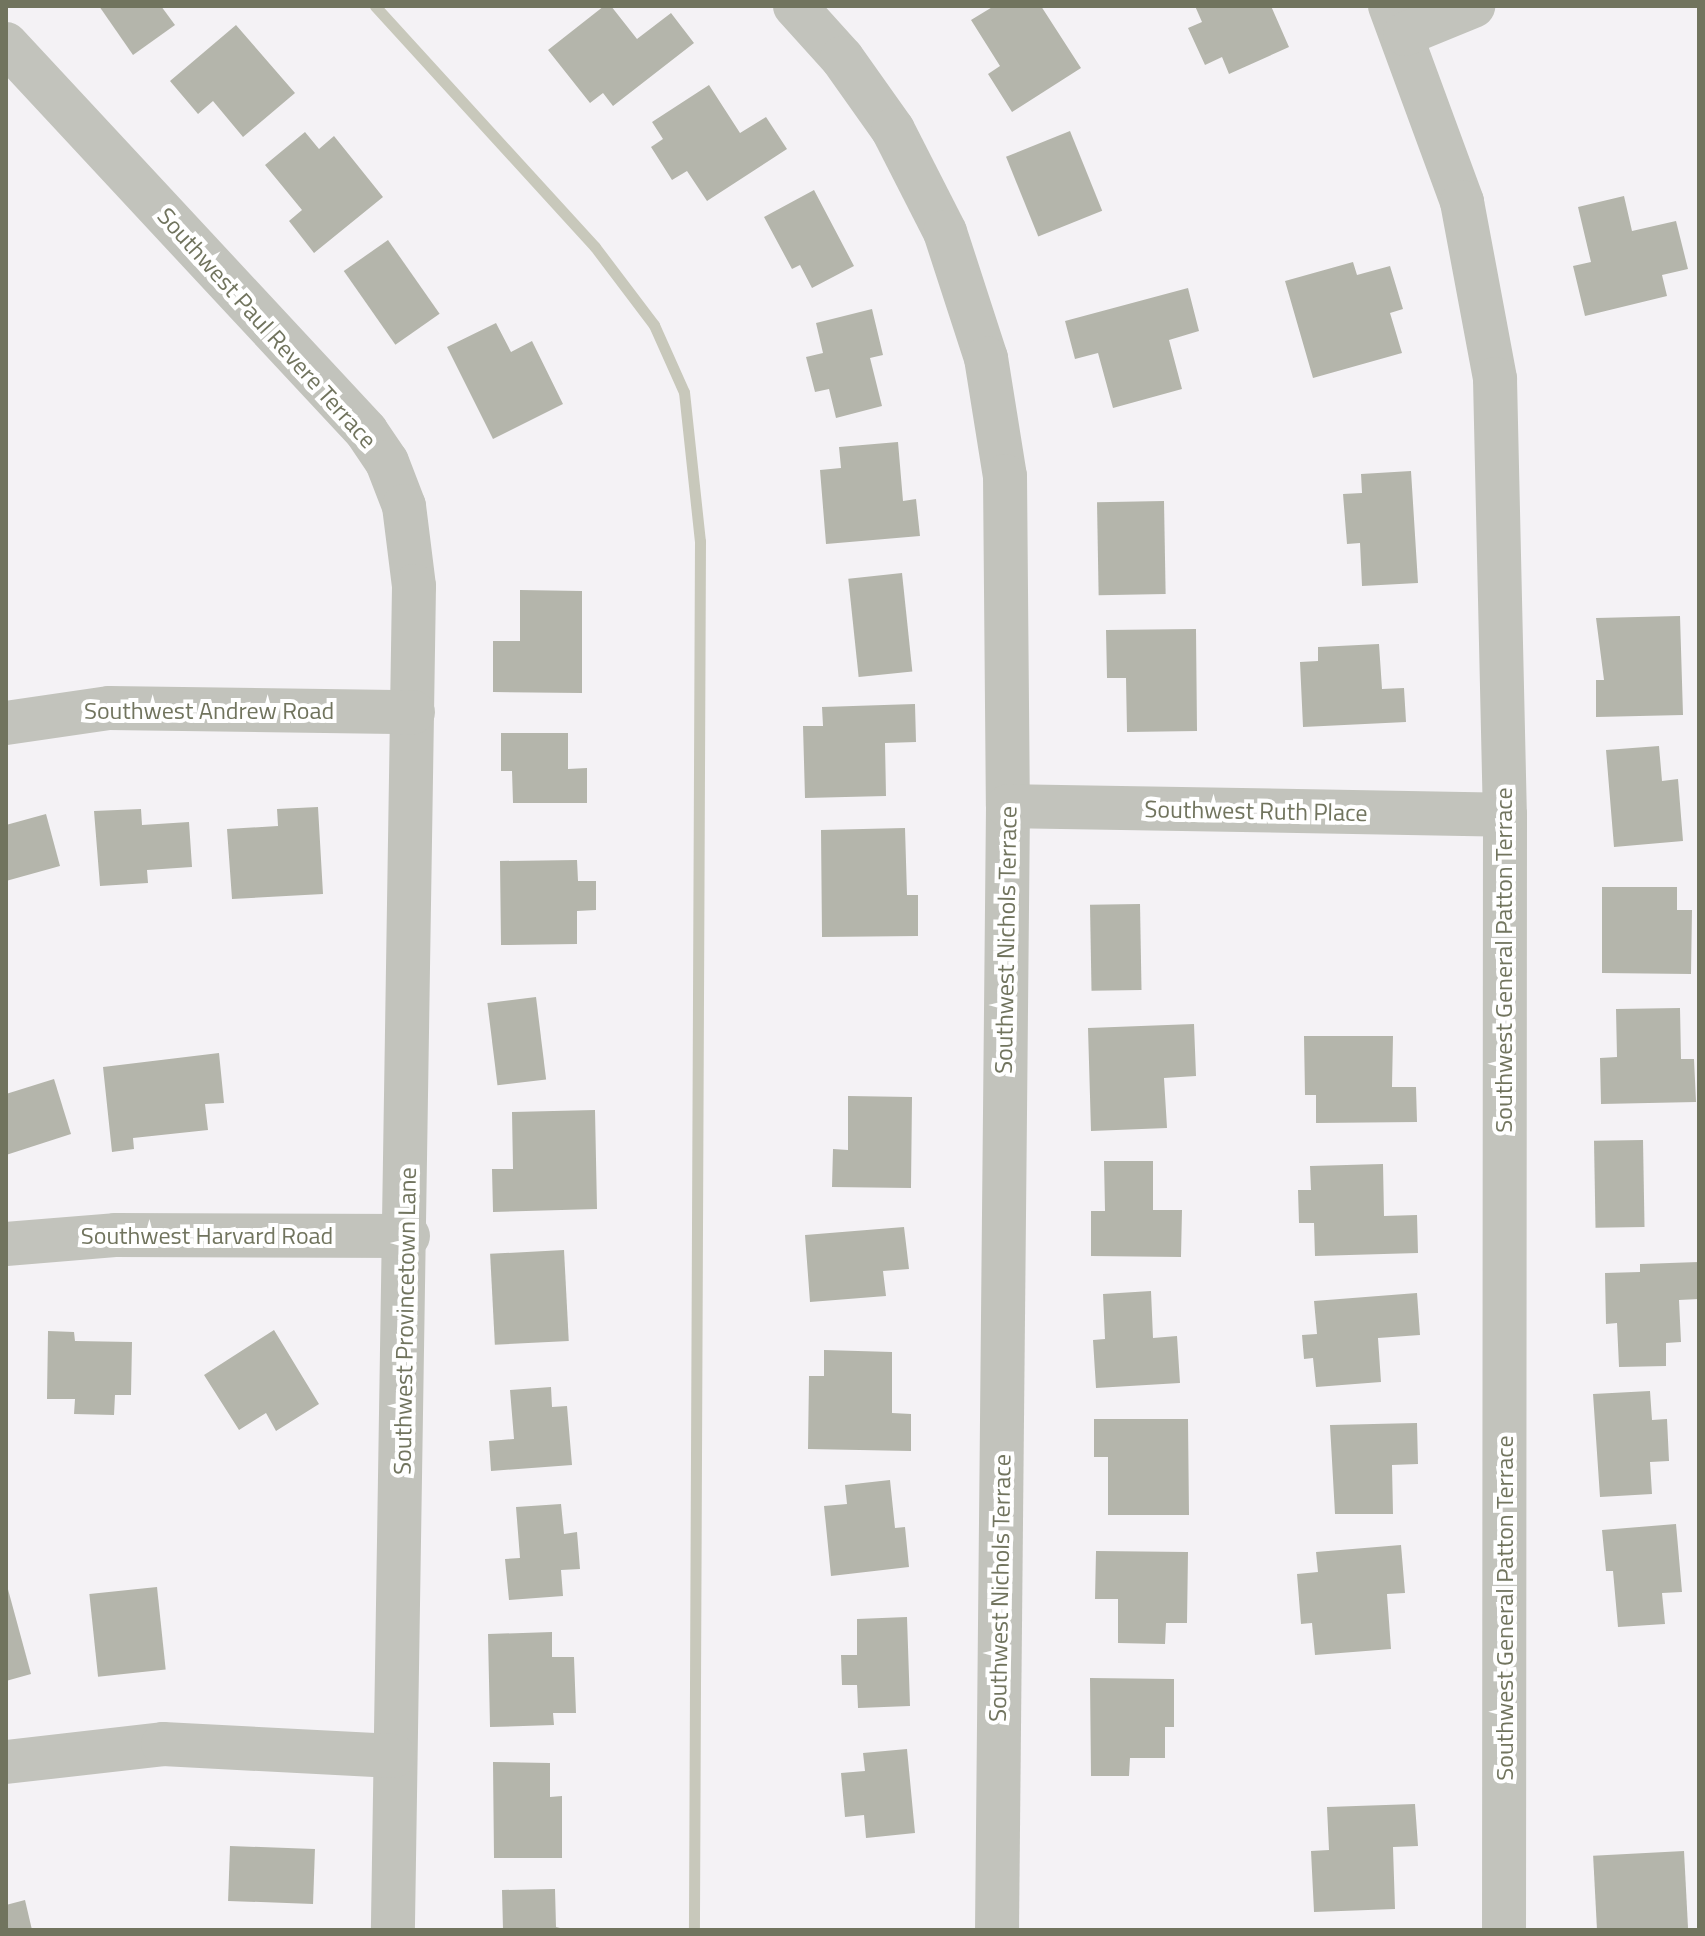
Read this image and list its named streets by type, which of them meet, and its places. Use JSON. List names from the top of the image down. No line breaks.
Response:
{"streets":{"street":["Southwest Paul Revere Terrace","Southwest Andrew Road","Southwest Ruth Place","Southwest Nichols Terrace","Southwest General Patton Terrace","Southwest Harvard Road","Southwest Provincetown Lane"]},"crossings":[["Southwest Paul Revere Terrace","Southwest Andrew Road"],["Southwest Paul Revere Terrace","Southwest Provincetown Lane"],["Southwest Andrew Road","Southwest Provincetown Lane"],["Southwest Ruth Place","Southwest Nichols Terrace"],["Southwest Ruth Place","Southwest General Patton Terrace"],["Southwest Harvard Road","Southwest Provincetown Lane"]]}
